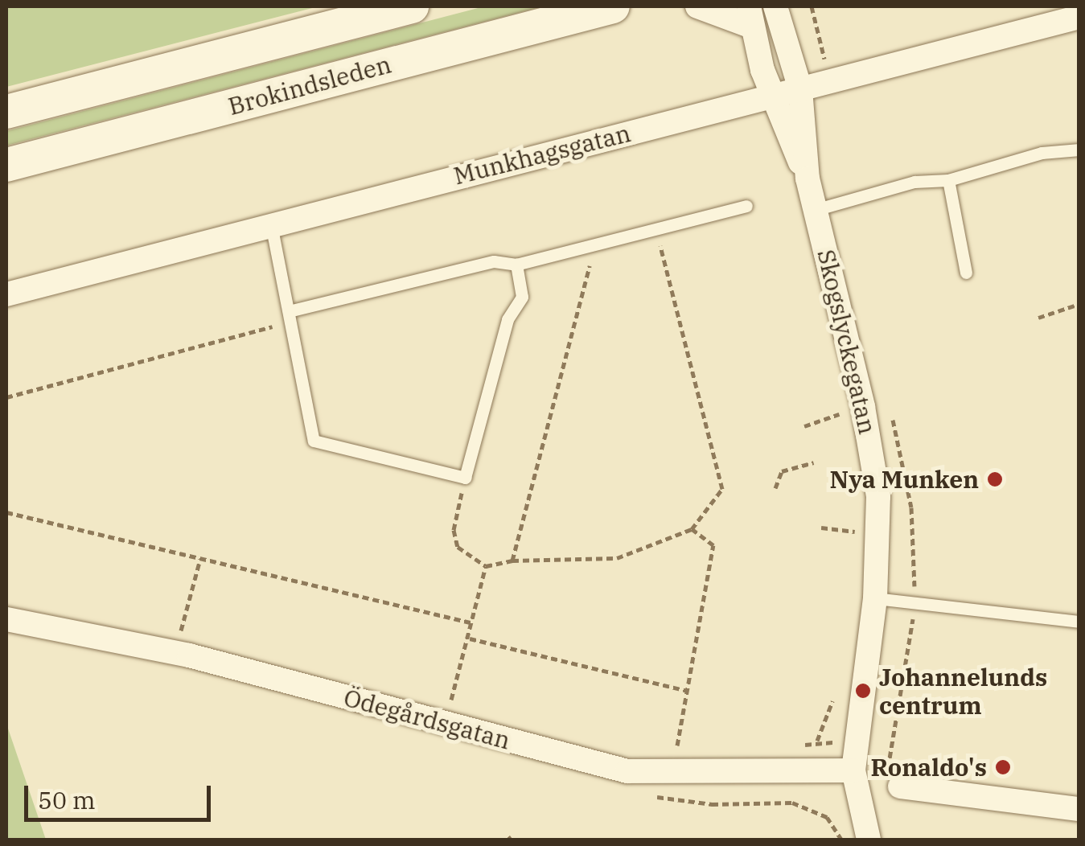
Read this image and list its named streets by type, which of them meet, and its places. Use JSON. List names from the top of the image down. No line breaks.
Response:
{"streets":{"main road":["Brokindsleden"],"street":["Munkhagsgatan","Skogslyckegatan","Ödegårdsgatan"]},"crossings":[["Munkhagsgatan","Skogslyckegatan"],["Skogslyckegatan","Ödegårdsgatan"]],"places":["Nya Munken","Johannelunds centrum","Ronaldo's"],"scale_bar":"50 m"}
